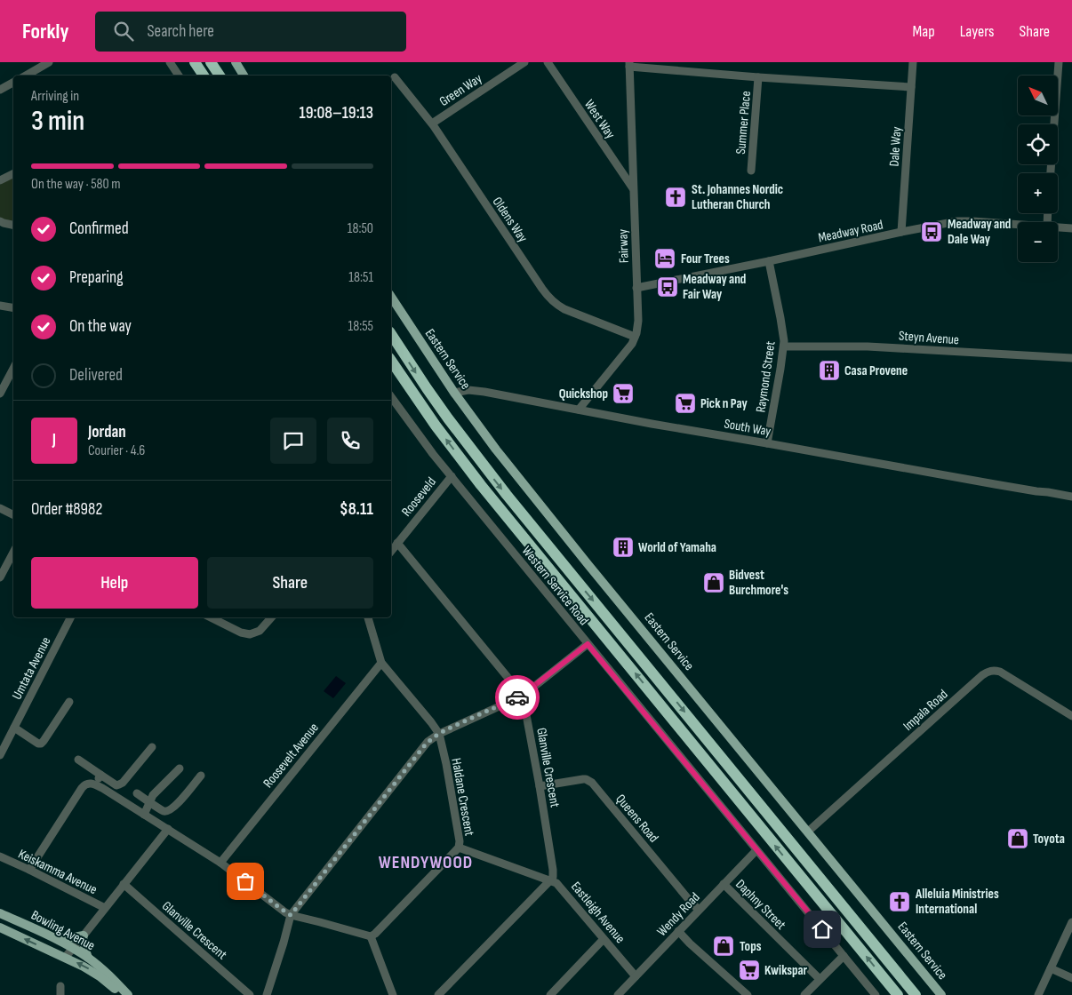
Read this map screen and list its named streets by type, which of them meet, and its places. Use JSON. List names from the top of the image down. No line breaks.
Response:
{"streets":{"main road":["Eastern Service","Bowling Avenue"],"street":["Green Way","West Way","Summer Place","Dale Way","Oldens Way","Meadway Road","Fairway","Steyn Avenue","Raymond Street","South Way","Rooseveld","Western Service Road","Umtata Avenue","Impala Road","Roosevelt Avenue","Glanville Crescent","Haldane Crescent","Queens Road","Keiskamma Avenue","Daphny Street","Eastleigh Avenue","Wendy Road"]},"crossings":[["Green Way","Oldens Way"],["West Way","Fairway"],["Dale Way","Meadway Road"],["Oldens Way","Fairway"],["Meadway Road","Fairway"],["Meadway Road","Raymond Street"],["Fairway","South Way"],["Steyn Avenue","Raymond Street"],["Eastern Service","South Way"],["Eastern Service","Impala Road"],["Raymond Street","South Way"],["Rooseveld","Western Service Road"],["Rooseveld","Glanville Crescent"],["Western Service Road","Wendy Road"],["Roosevelt Avenue","Haldane Crescent"],["Glanville Crescent","Queens Road"],["Glanville Crescent","Eastleigh Avenue"],["Haldane Crescent","Eastleigh Avenue"],["Queens Road","Wendy Road"],["Daphny Street","Wendy Road"],["Eastleigh Avenue","Wendy Road"]],"districts":["WENDYWOOD"],"places":{"church":["St. Johannes Nordic Lutheran Church","Alleluia Ministries International"],"bus stop":["Meadway and Dale Way","Meadway and Fair Way"],"hotel":["Four Trees"],"building":["Casa Provene","World of Yamaha"],"supermarket":["Quickshop","Pick n Pay","Kwikspar"],"shop":["Bidvest Burchmore's","Toyota","Tops"]},"north":"top left","page":{"header":"Forkly","search":"Search here","nav":["Map","Layers","Share"],"map_buttons":["+","−"],"heading":["3 min","Arriving in","19:08–19:13"],"panel":["Jordan","Courier · 4.6","Order #8982","$8.11"],"bar":"On the way · 580 m","list":[["Confirmed","18:50"],["Preparing","18:51"],["On the way","18:55"],"Delivered"],"round":"J","buttons":["Help","Share"]}}
